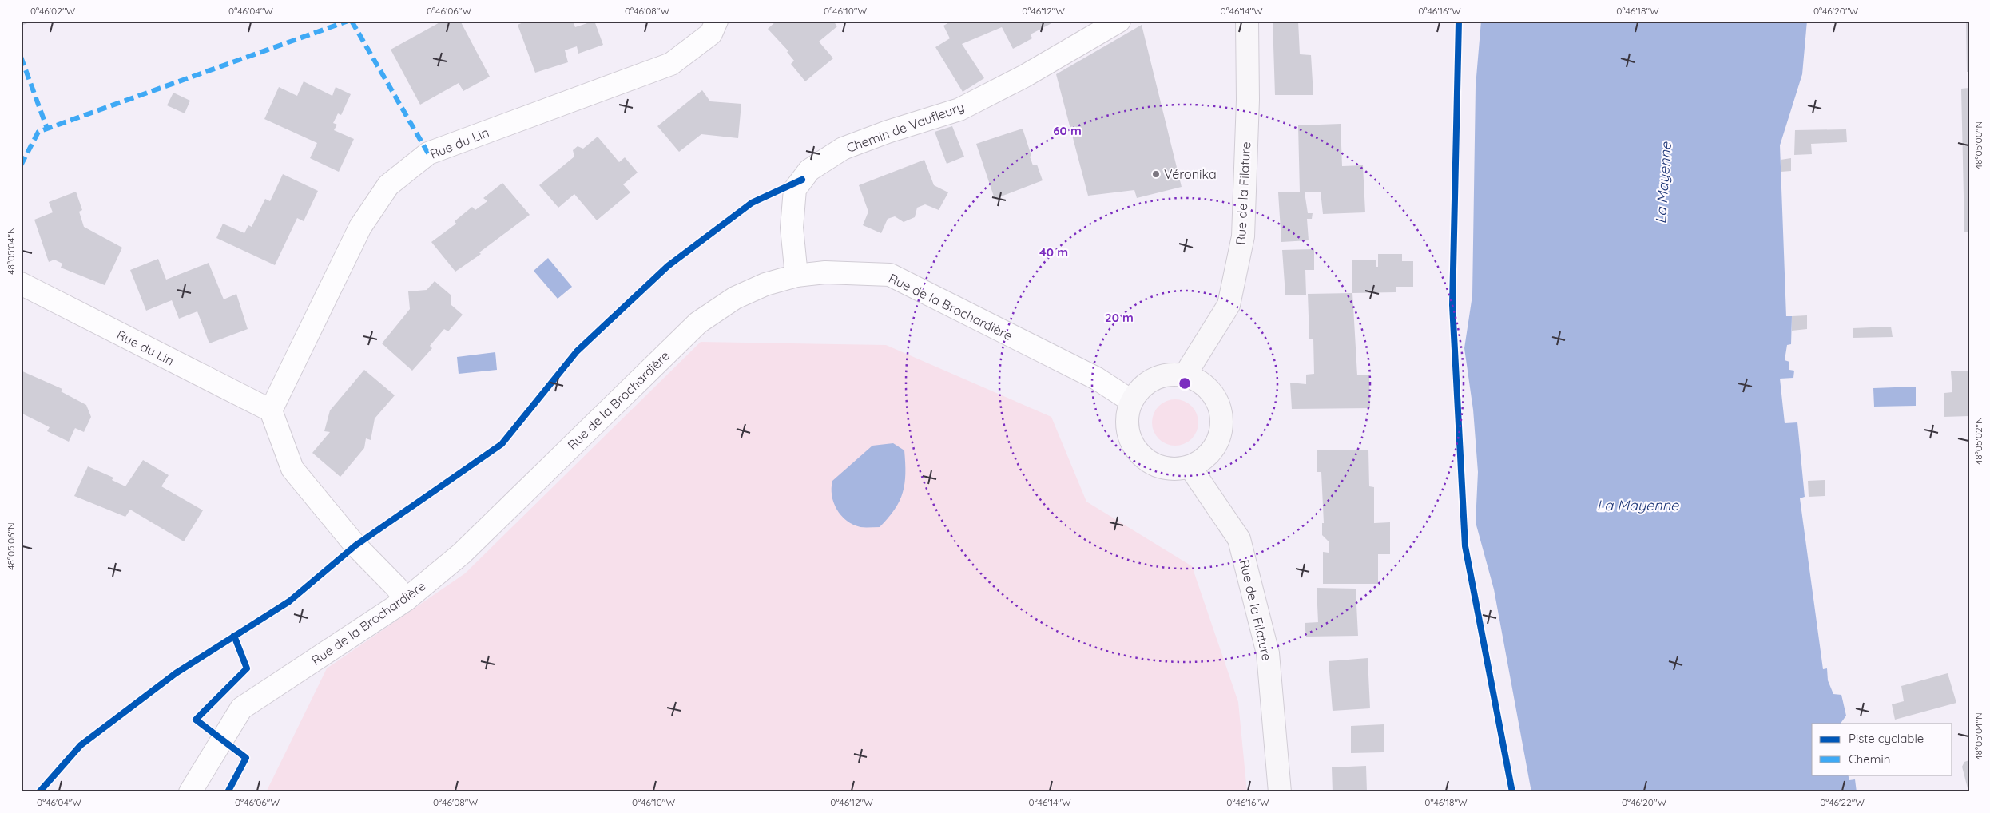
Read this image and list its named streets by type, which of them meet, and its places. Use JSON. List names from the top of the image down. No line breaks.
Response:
{"streets":{"street":["Chemin de Vaufleury","Rue du Lin","Rue de la Filature","Rue de la Brochardière"]},"crossings":[["Chemin de Vaufleury","Rue de la Brochardière"],["Rue de la Filature","Rue de la Brochardière"]],"water":["La Mayenne"],"places":["Véronika"],"legend":["Piste cyclable","Chemin"],"coordinates":["0°46'02\"W","0°46'04\"W","0°46'06\"W","0°46'08\"W","0°46'10\"W","0°46'12\"W","0°46'14\"W","0°46'16\"W","0°46'18\"W","0°46'20\"W","48°05'00\"N","48°05'04\"N","48°05'02\"N","48°05'06\"N","0°46'22\"W"],"rings":["60 m","40 m","20 m"]}
